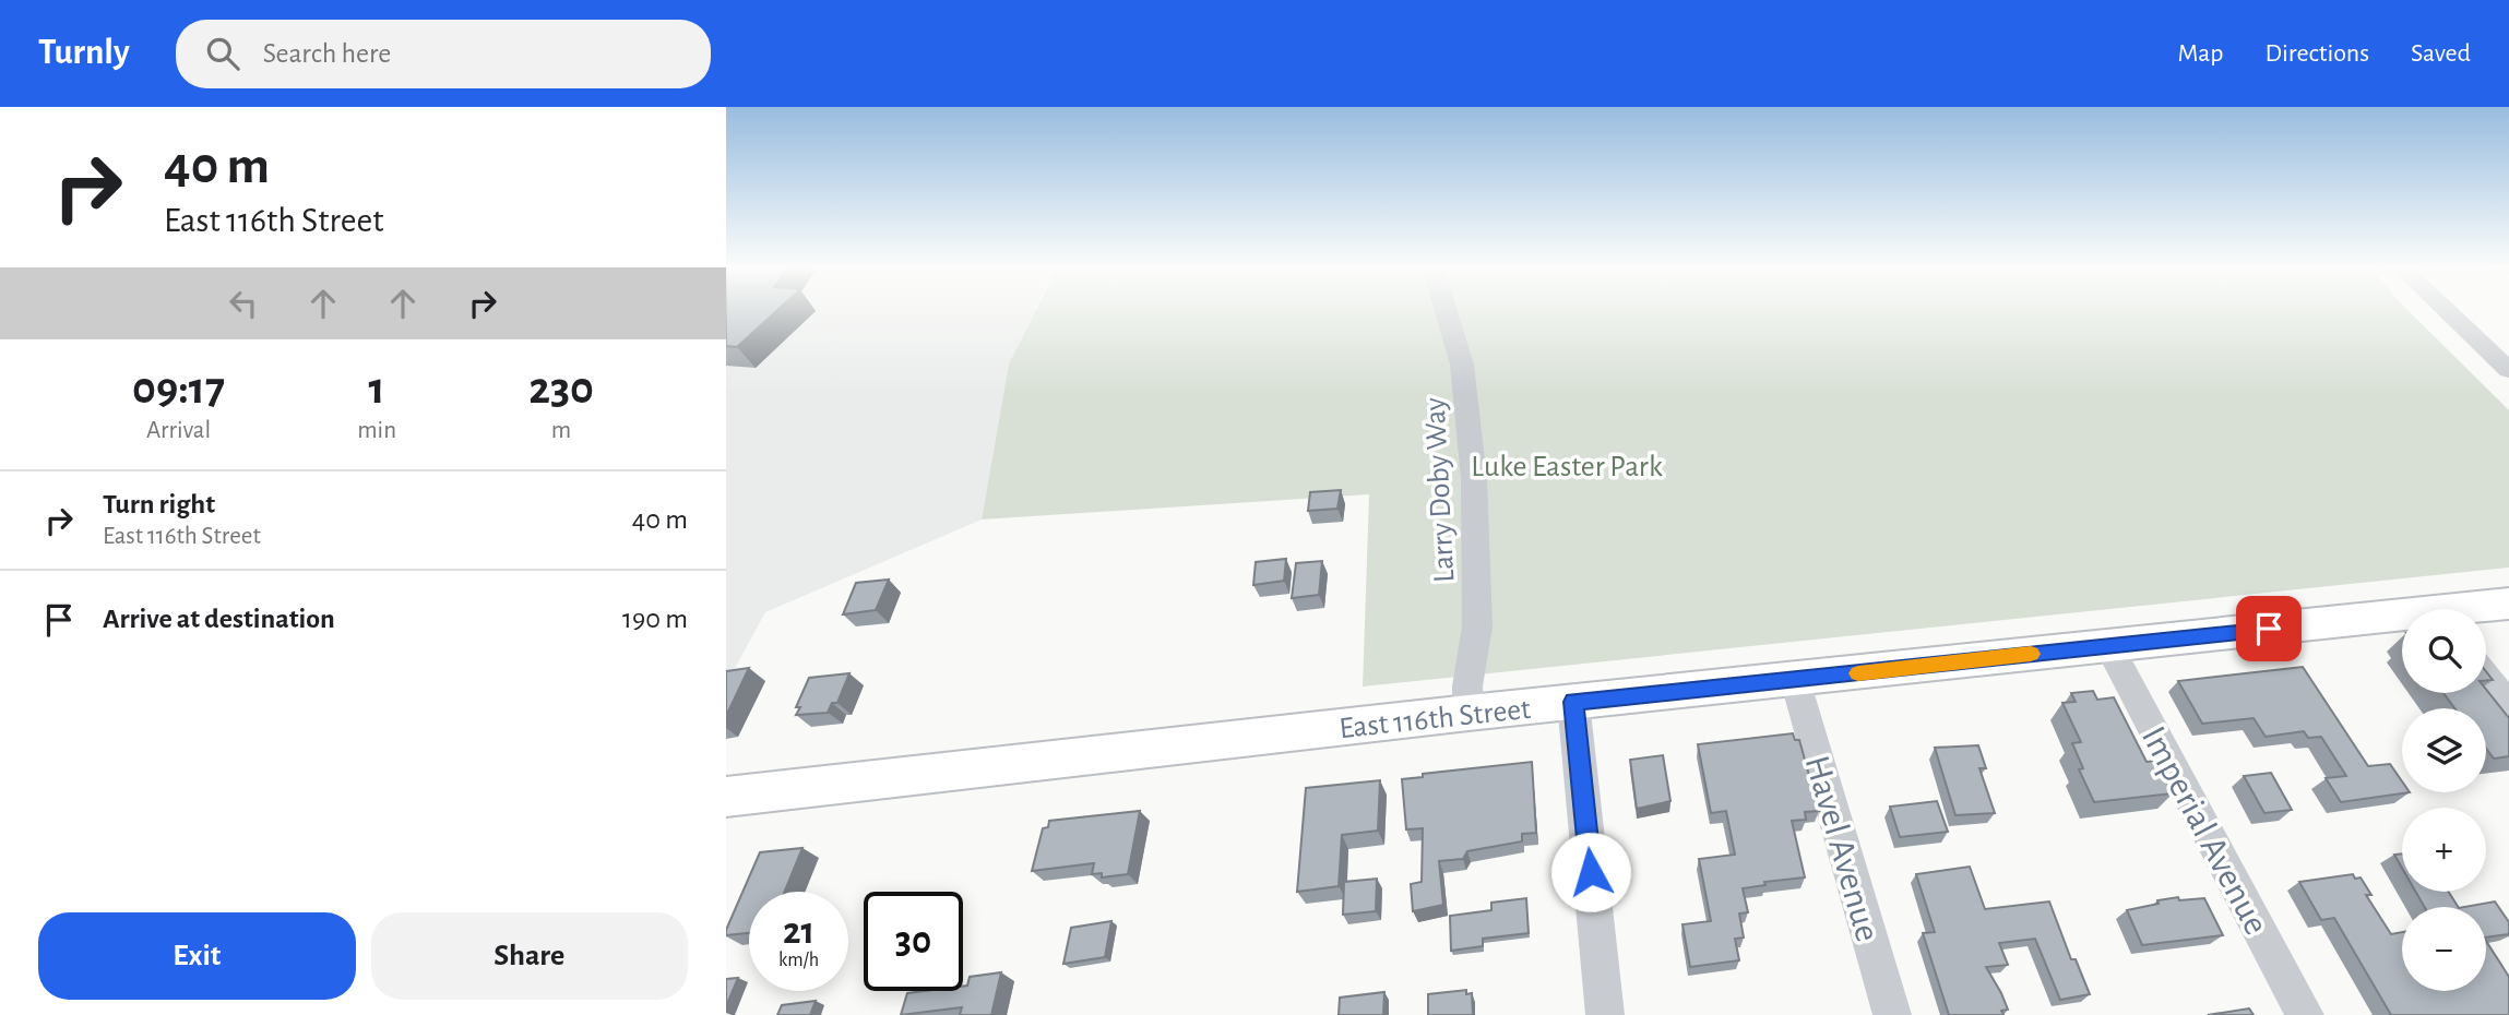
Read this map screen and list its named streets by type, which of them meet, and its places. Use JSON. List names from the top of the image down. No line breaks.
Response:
{"streets":{"main road":["East 116th Street"],"street":["Larry Doby Way","Imperial Avenue","Havel Avenue"]},"crossings":[["Larry Doby Way","East 116th Street"],["East 116th Street","Imperial Avenue"],["East 116th Street","Havel Avenue"]],"parks":["Luke Easter Park"],"page":{"header":"Turnly","search":"Search here","nav":["Map","Directions","Saved"],"turn":["40 m","East 116th Street"],"eta":["09:17","Arrival","1","min","230","m"],"list":[{"name":"Turn right","note":"East 116th Street","value":"40 m"},{"name":"Arrive at destination","value":"190 m"}],"map_buttons":["+","−"],"speed":"21 km/h","limit":"30","buttons":["Exit","Share"]}}
